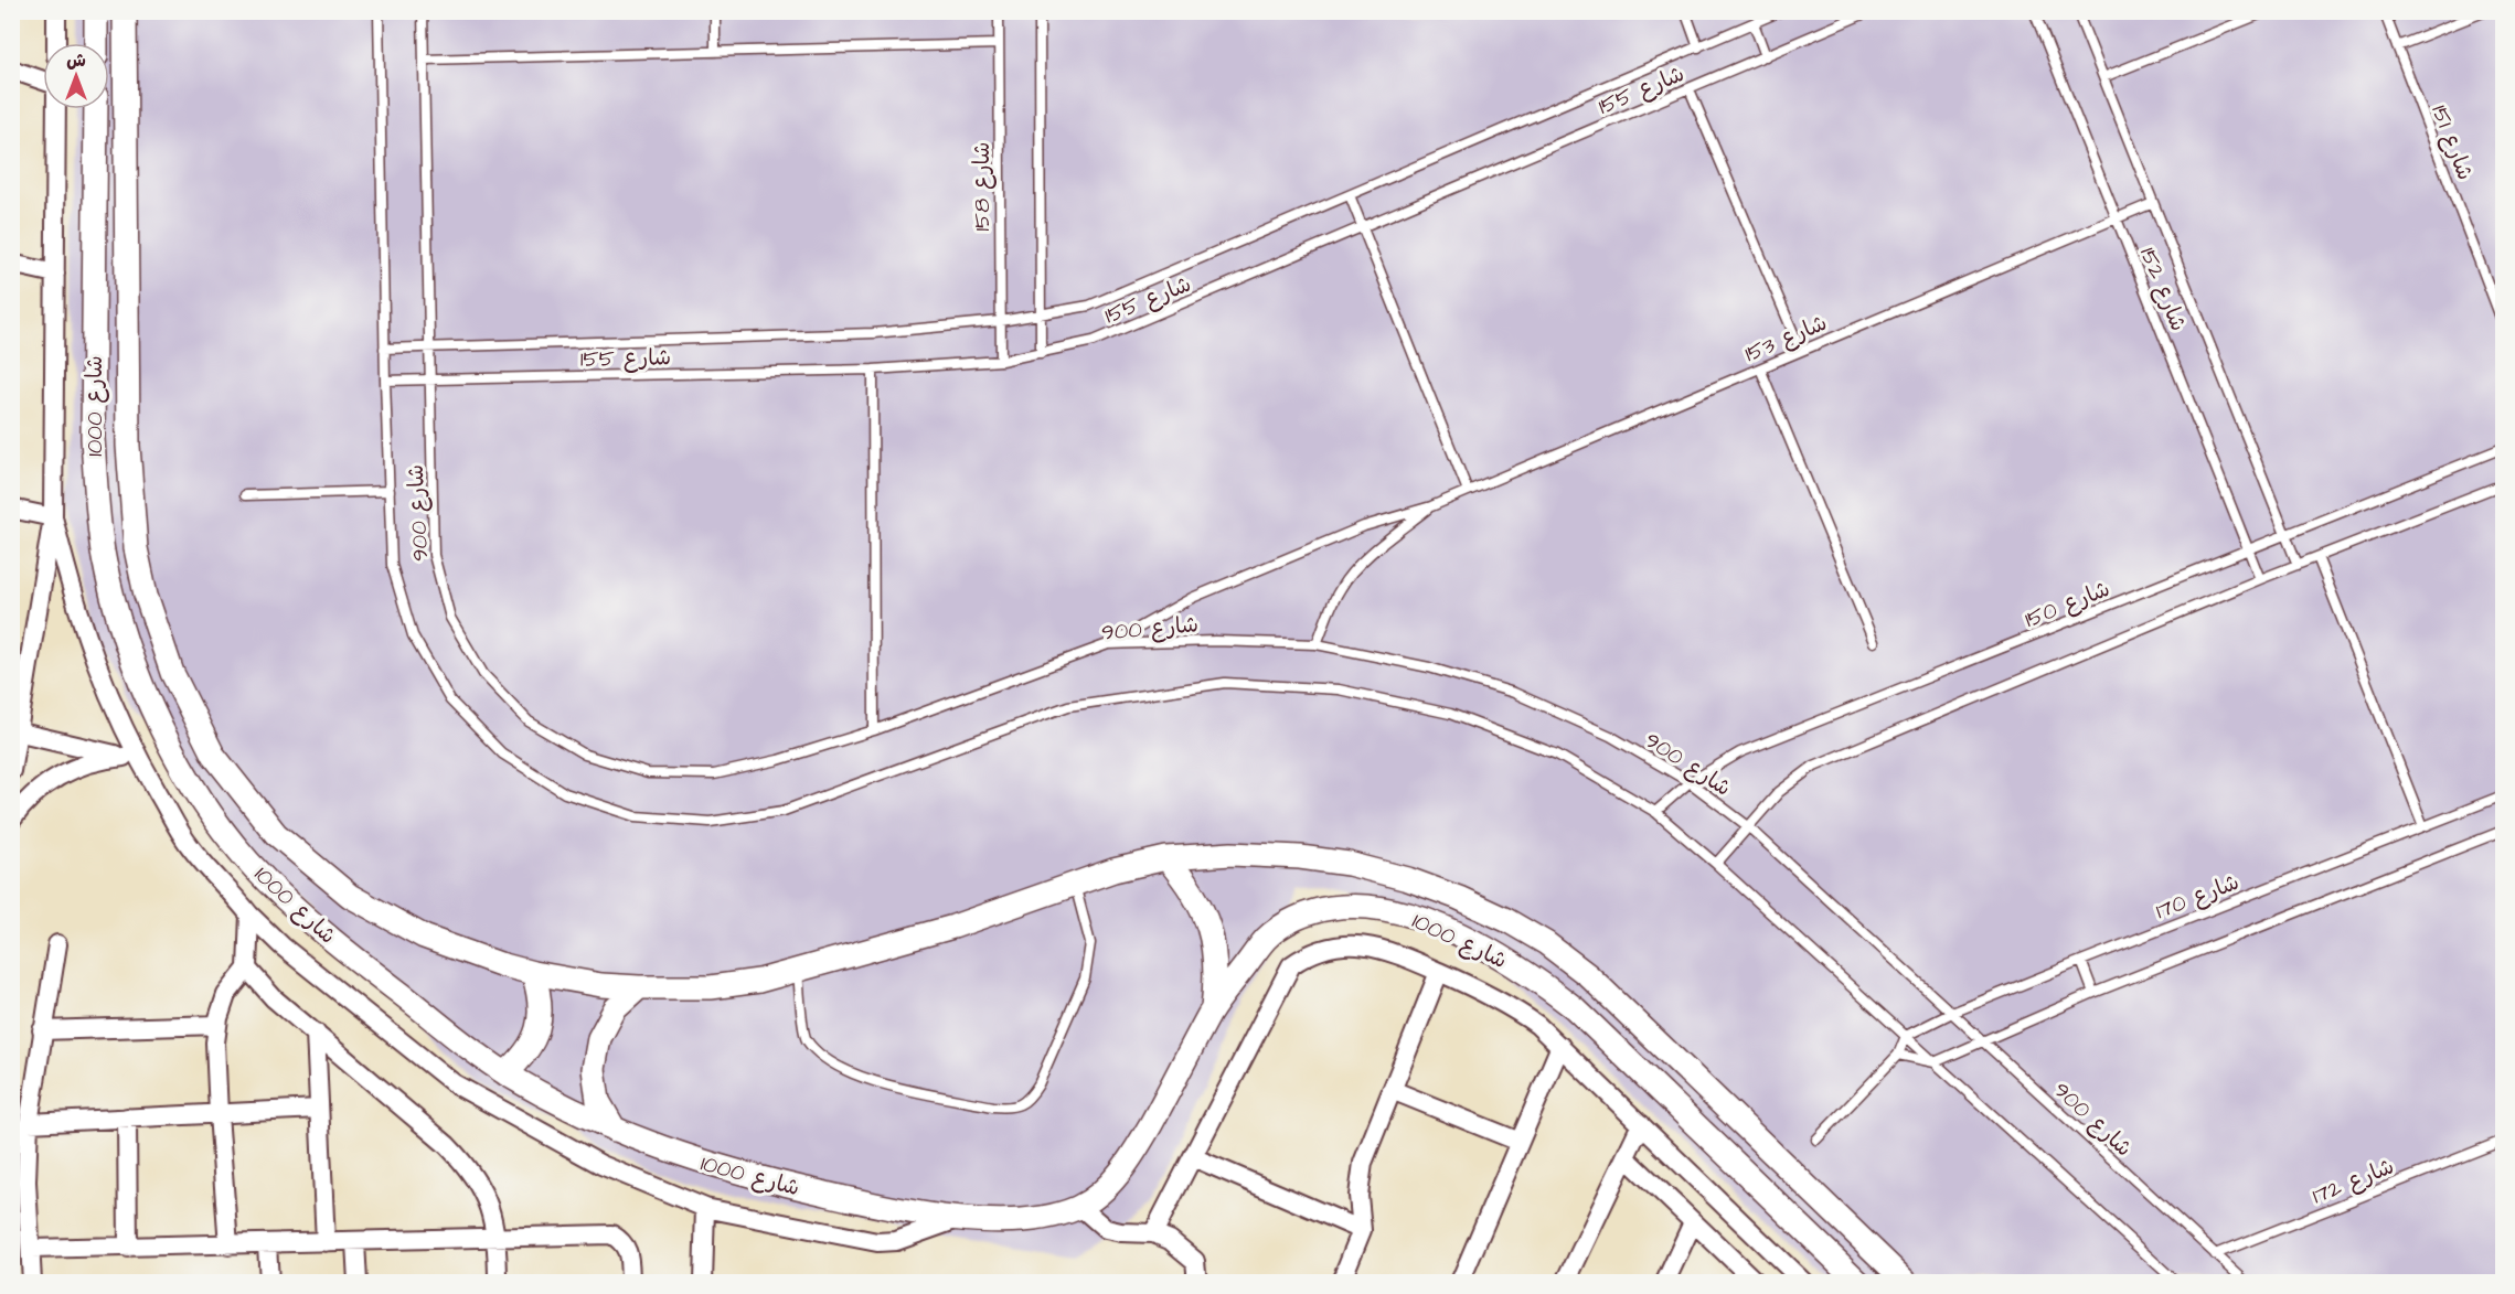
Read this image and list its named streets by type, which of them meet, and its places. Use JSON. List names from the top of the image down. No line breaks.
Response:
{"streets":{"street":["شارع 1000"],"lane":["شارع 155","شارع 151","شارع 158","شارع 152","شارع 153","شارع 900","شارع 150","شارع 170","شارع 172"]},"crossings":[["شارع 155","شارع 158"],["شارع 155","شارع 900"],["شارع 152","شارع 153"],["شارع 152","شارع 150"],["شارع 900","شارع 150"],["شارع 900","شارع 170"],["شارع 900","شارع 172"]],"north":"top"}
